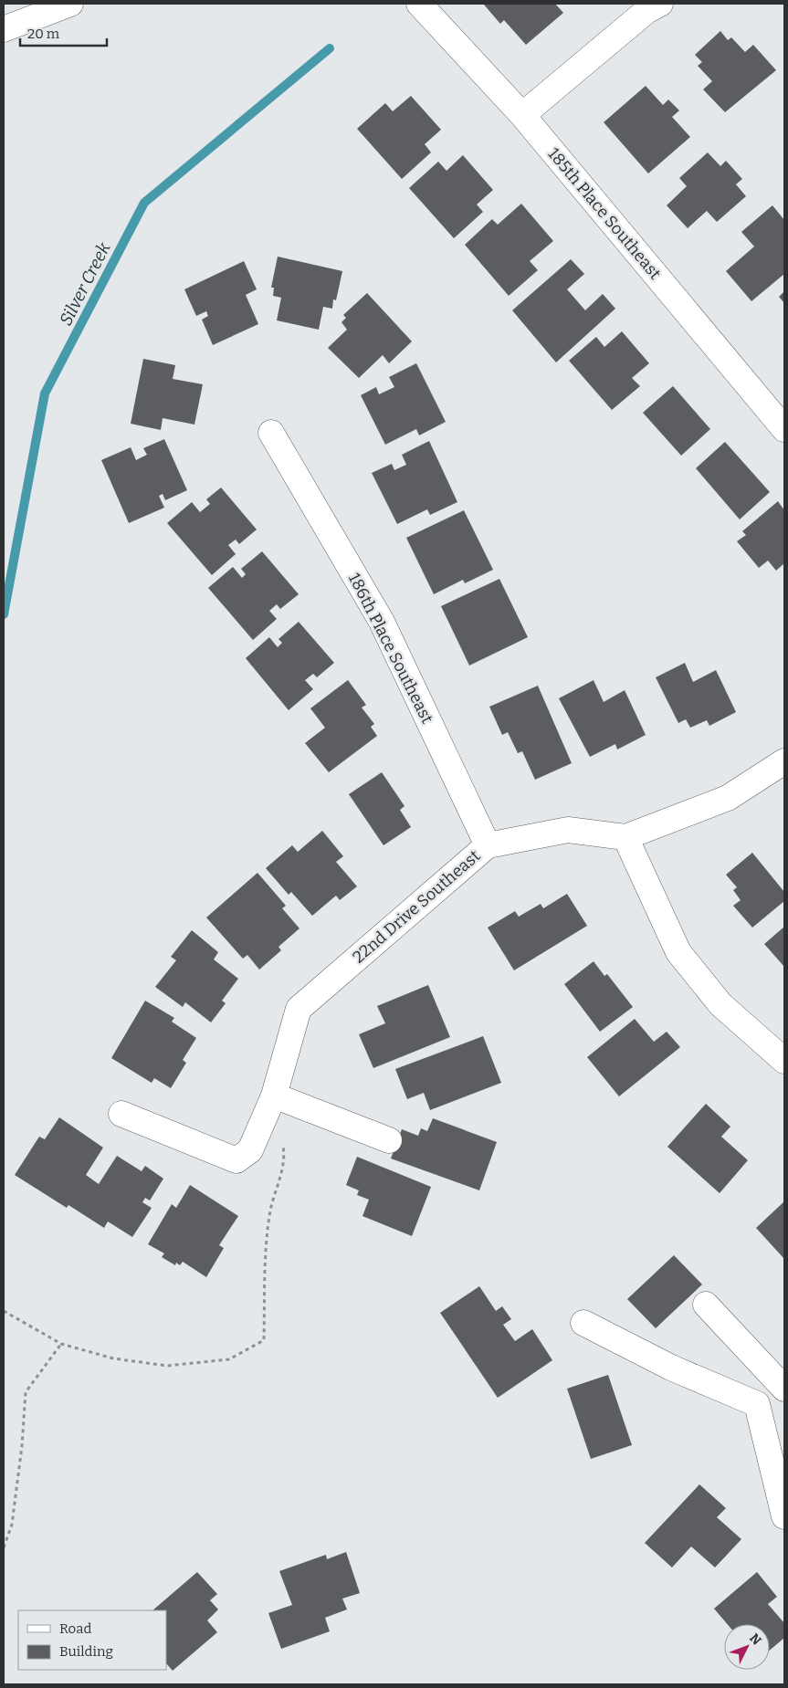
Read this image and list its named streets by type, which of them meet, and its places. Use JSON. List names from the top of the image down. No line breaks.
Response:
{"streets":{"street":["185th Place Southeast","186th Place Southeast","22nd Drive Southeast"]},"crossings":[["186th Place Southeast","22nd Drive Southeast"]],"water":["Silver Creek"],"legend":["Road","Building"],"scale_bar":"20 m","north":"top right"}
